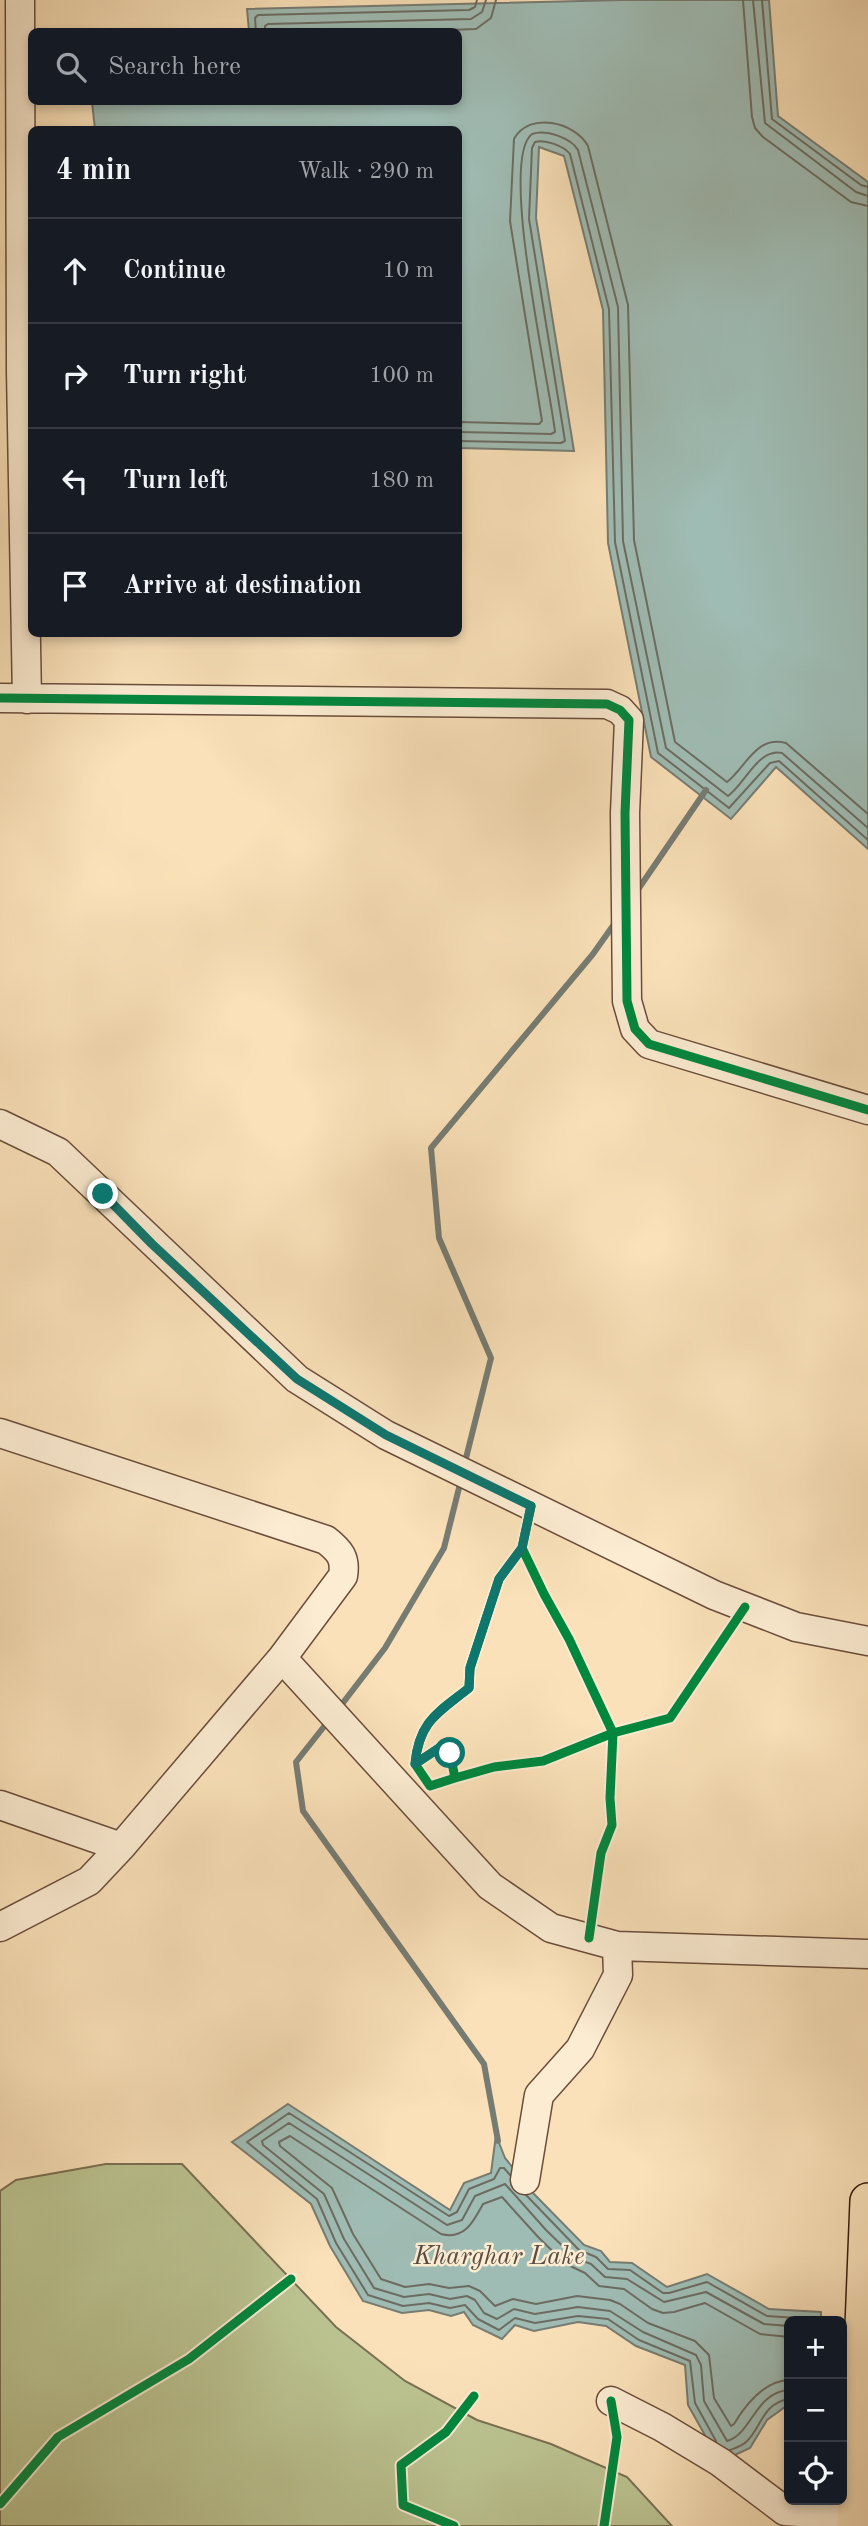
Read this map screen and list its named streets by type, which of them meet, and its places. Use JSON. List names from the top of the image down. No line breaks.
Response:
{"water":["Kharghar Lake"],"page":{"search":"Search here","heading":["4 min","Walk · 290 m"],"list":[["Continue","10 m"],["Turn right","100 m"],["Turn left","180 m"],"Arrive at destination"],"map_buttons":["+","−"]}}
